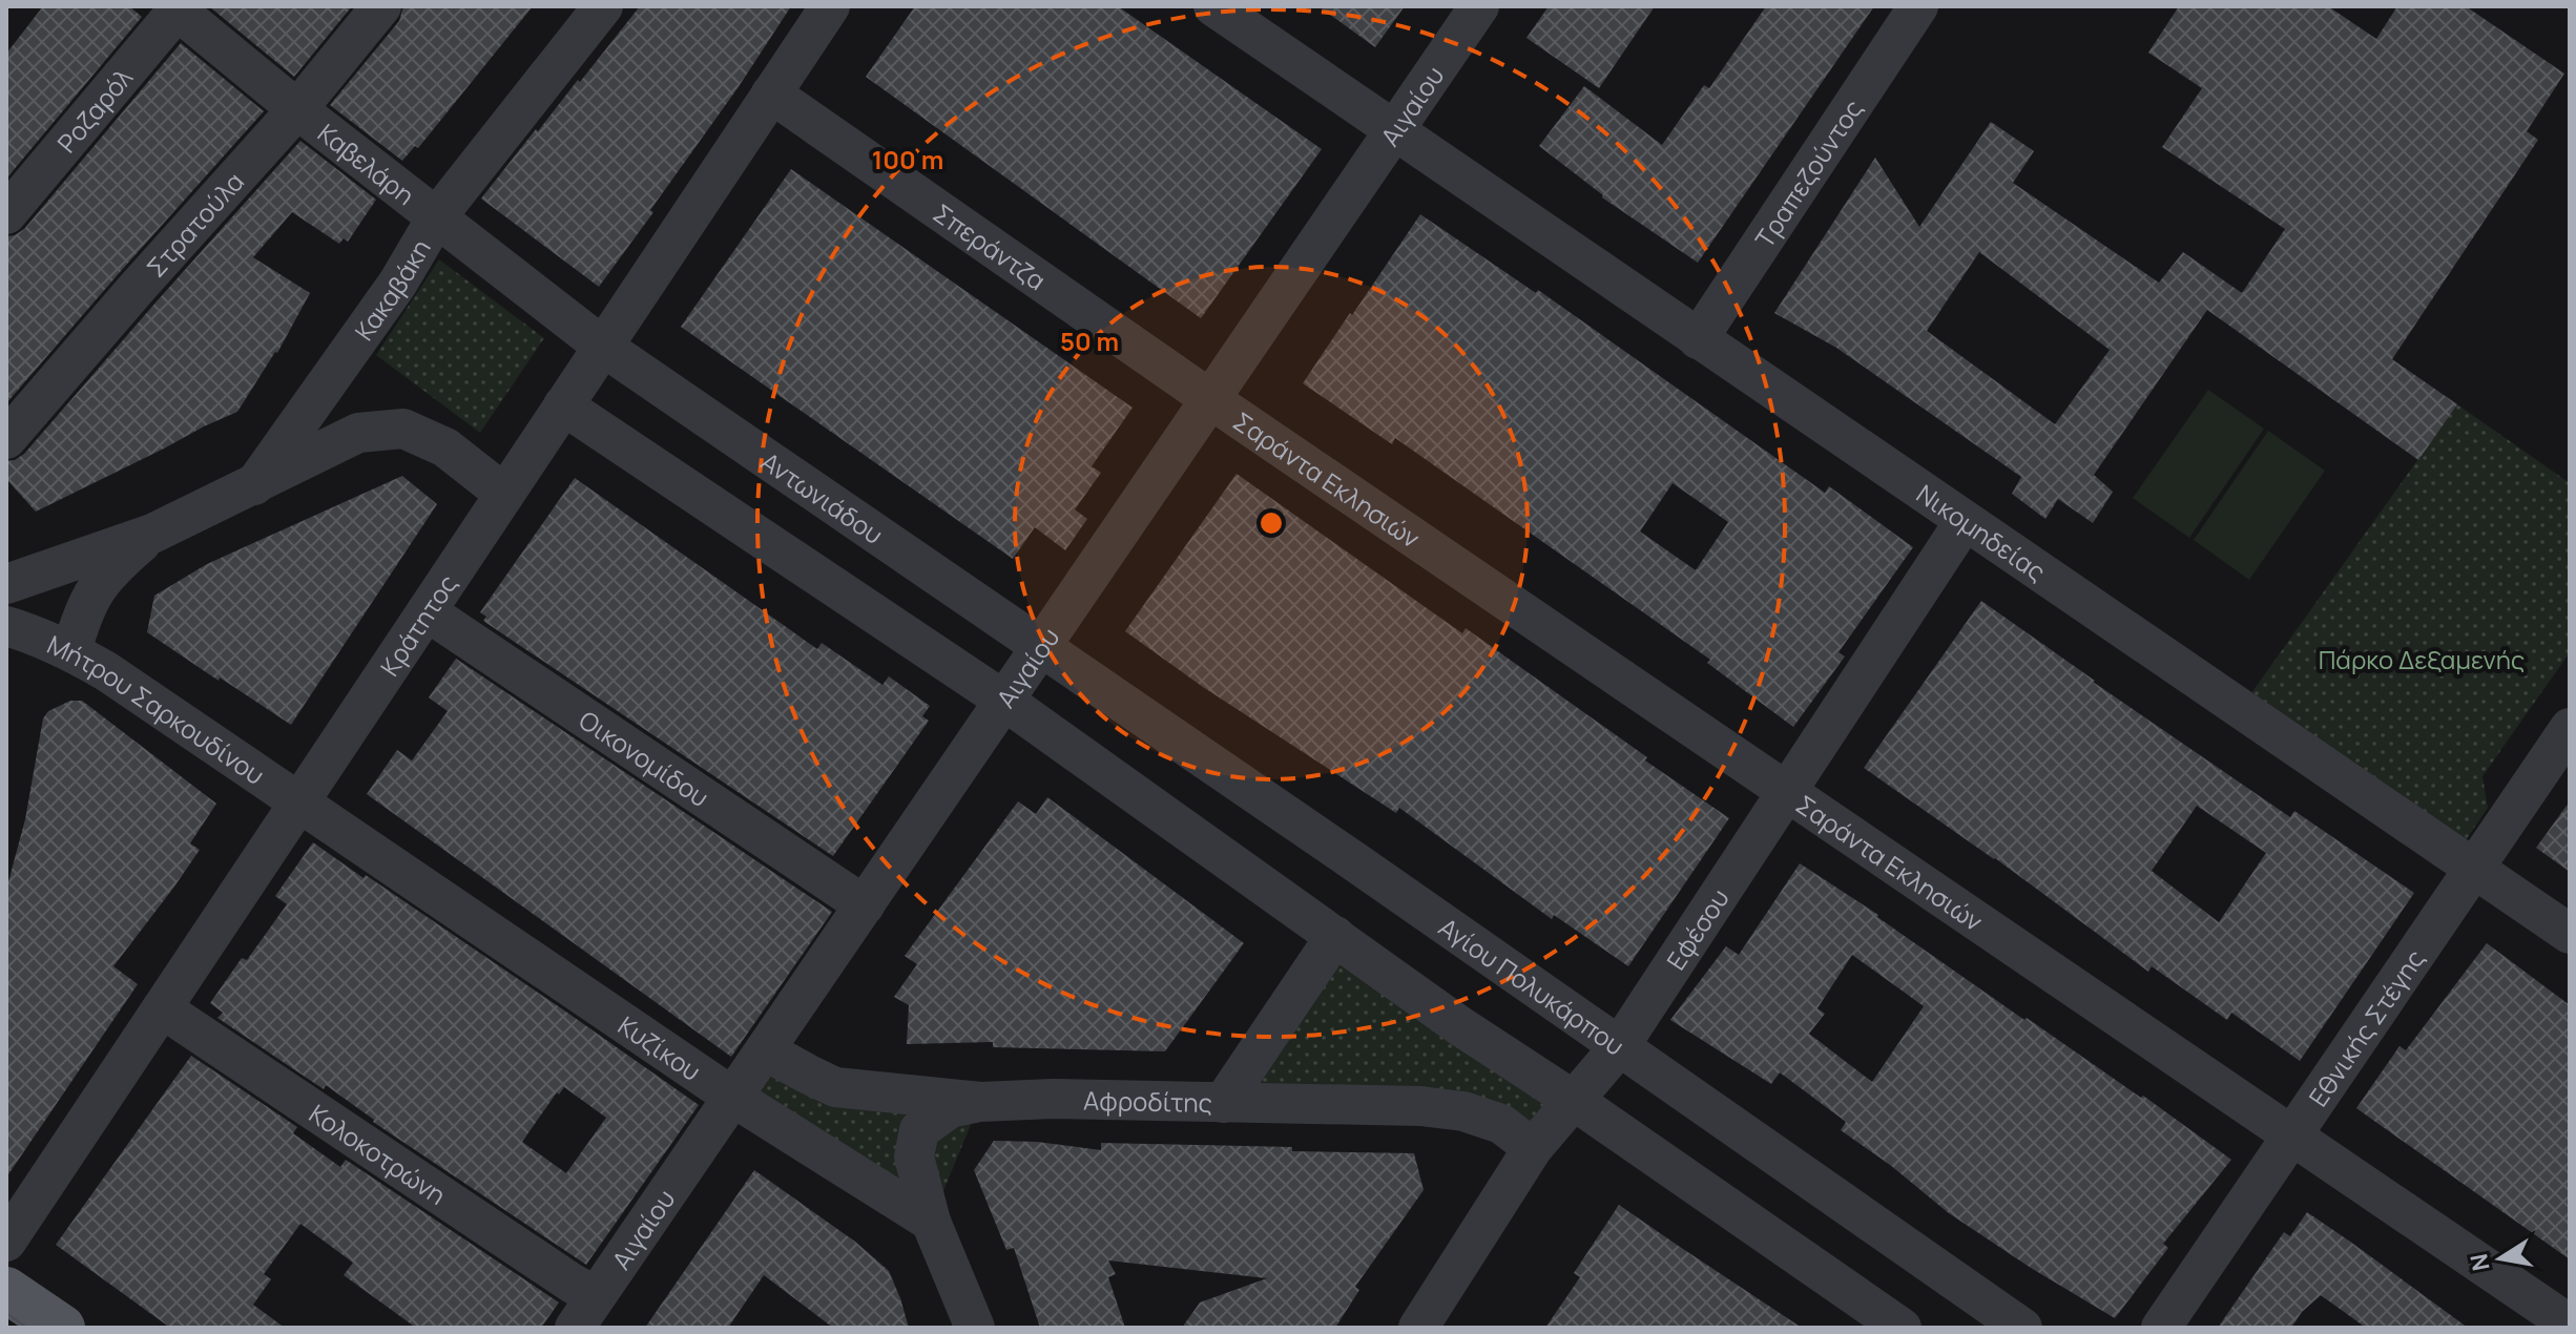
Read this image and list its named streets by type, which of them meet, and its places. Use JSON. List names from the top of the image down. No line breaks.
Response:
{"streets":{"street":["Αιγαίου","Ροζαρόλ","Καβελάρη","Τραπεζούντος","Στρατούλα","Σπεράντζα","Κακαβάκη","Σαράντα Εκλησιών","Αντωνιάδου","Νικομηδείας","Κράτητος","Μήτρου Σαρκουδίνου","Οικονομίδου","Εφέσου","Αγίου Πολυκάρπου","Εθνικής Στέγης","Κυζίκου","Αφροδίτης","Κολοκοτρώνη"]},"crossings":[["Αιγαίου","Σπεράντζα"],["Αιγαίου","Σαράντα Εκλησιών"],["Αιγαίου","Αντωνιάδου"],["Αιγαίου","Νικομηδείας"],["Αιγαίου","Οικονομίδου"],["Αιγαίου","Αγίου Πολυκάρπου"],["Αιγαίου","Κυζίκου"],["Αιγαίου","Αφροδίτης"],["Αιγαίου","Κολοκοτρώνη"],["Ροζαρόλ","Καβελάρη"],["Καβελάρη","Στρατούλα"],["Καβελάρη","Κακαβάκη"],["Καβελάρη","Αντωνιάδου"],["Καβελάρη","Κράτητος"],["Τραπεζούντος","Νικομηδείας"],["Σπεράντζα","Σαράντα Εκλησιών"],["Σπεράντζα","Κράτητος"],["Κακαβάκη","Μήτρου Σαρκουδίνου"],["Σαράντα Εκλησιών","Εφέσου"],["Σαράντα Εκλησιών","Εθνικής Στέγης"],["Αντωνιάδου","Κράτητος"],["Αντωνιάδου","Αγίου Πολυκάρπου"],["Νικομηδείας","Εφέσου"],["Νικομηδείας","Εθνικής Στέγης"],["Κράτητος","Μήτρου Σαρκουδίνου"],["Κράτητος","Οικονομίδου"],["Κράτητος","Κυζίκου"],["Κράτητος","Κολοκοτρώνη"],["Μήτρου Σαρκουδίνου","Κυζίκου"],["Εφέσου","Αγίου Πολυκάρπου"],["Εφέσου","Αφροδίτης"]],"parks":["Πάρκο Δεξαμενής"],"north":"left","rings":["100 m","50 m"]}
